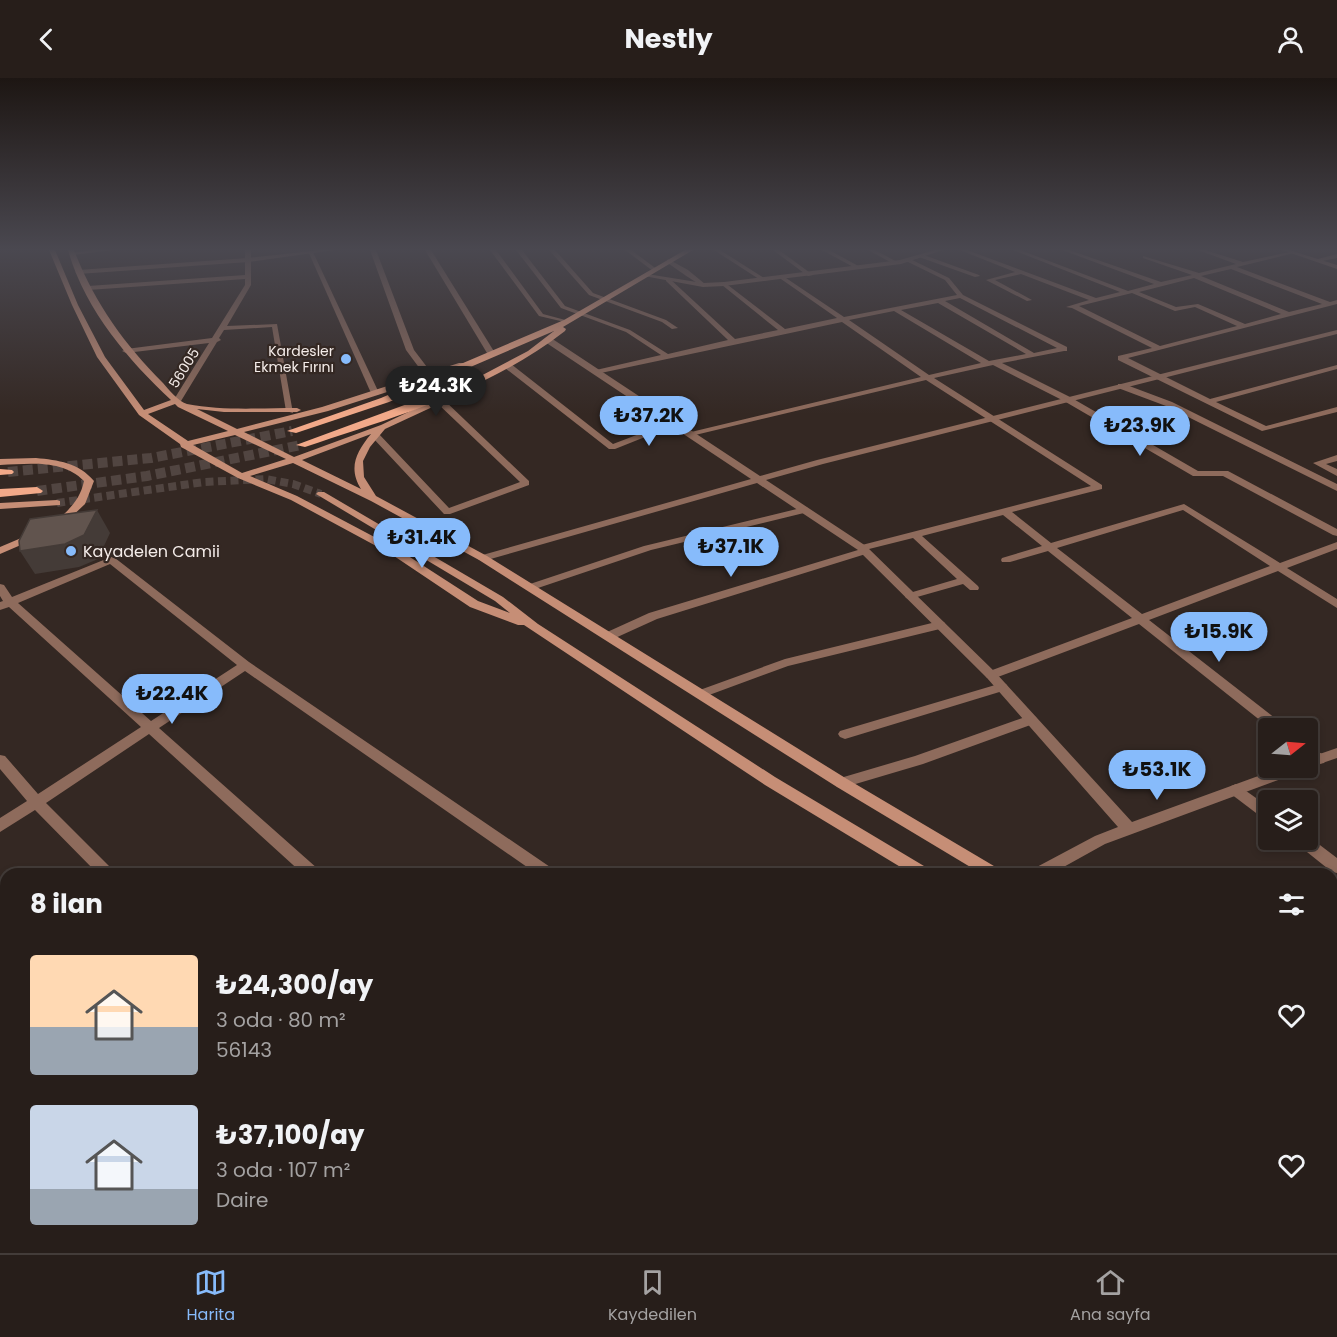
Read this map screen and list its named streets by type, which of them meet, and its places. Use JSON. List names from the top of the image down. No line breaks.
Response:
{"streets":{"street":["56005"]},"places":["Kardesler Ekmek Fırını","Kayadelen Camii"],"north":"right","page":{"header":"Nestly","price":["₺24.3K","₺37.2K","₺23.9K","₺31.4K","₺37.1K","₺15.9K","₺22.4K","₺53.1K"],"heading":"8 ilan","list":[{"name":"₺24,300/ay","note":"3 oda · 80 m² · 56143"},{"name":"₺37,100/ay","note":"3 oda · 107 m² · Daire"}],"tabs":["Harita","Kaydedilen","Ana sayfa"]}}
